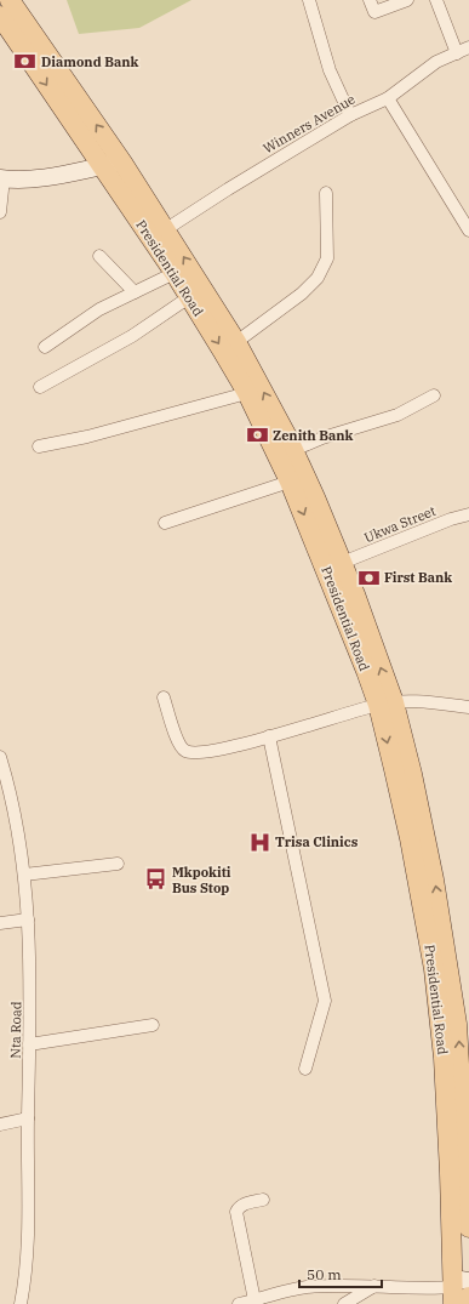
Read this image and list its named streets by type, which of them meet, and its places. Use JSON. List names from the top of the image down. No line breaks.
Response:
{"streets":{"main road":["Presidential Road"],"street":["Winners Avenue","Ukwa Street","Nta Road"]},"crossings":[["Winners Avenue","Presidential Road"],["Presidential Road","Ukwa Street"]],"places":{"bank":["Diamond Bank","Zenith Bank","First Bank"],"hospital":["Trisa Clinics"],"bus stop":["Mkpokiti Bus Stop"]},"scale_bar":"50 m"}
